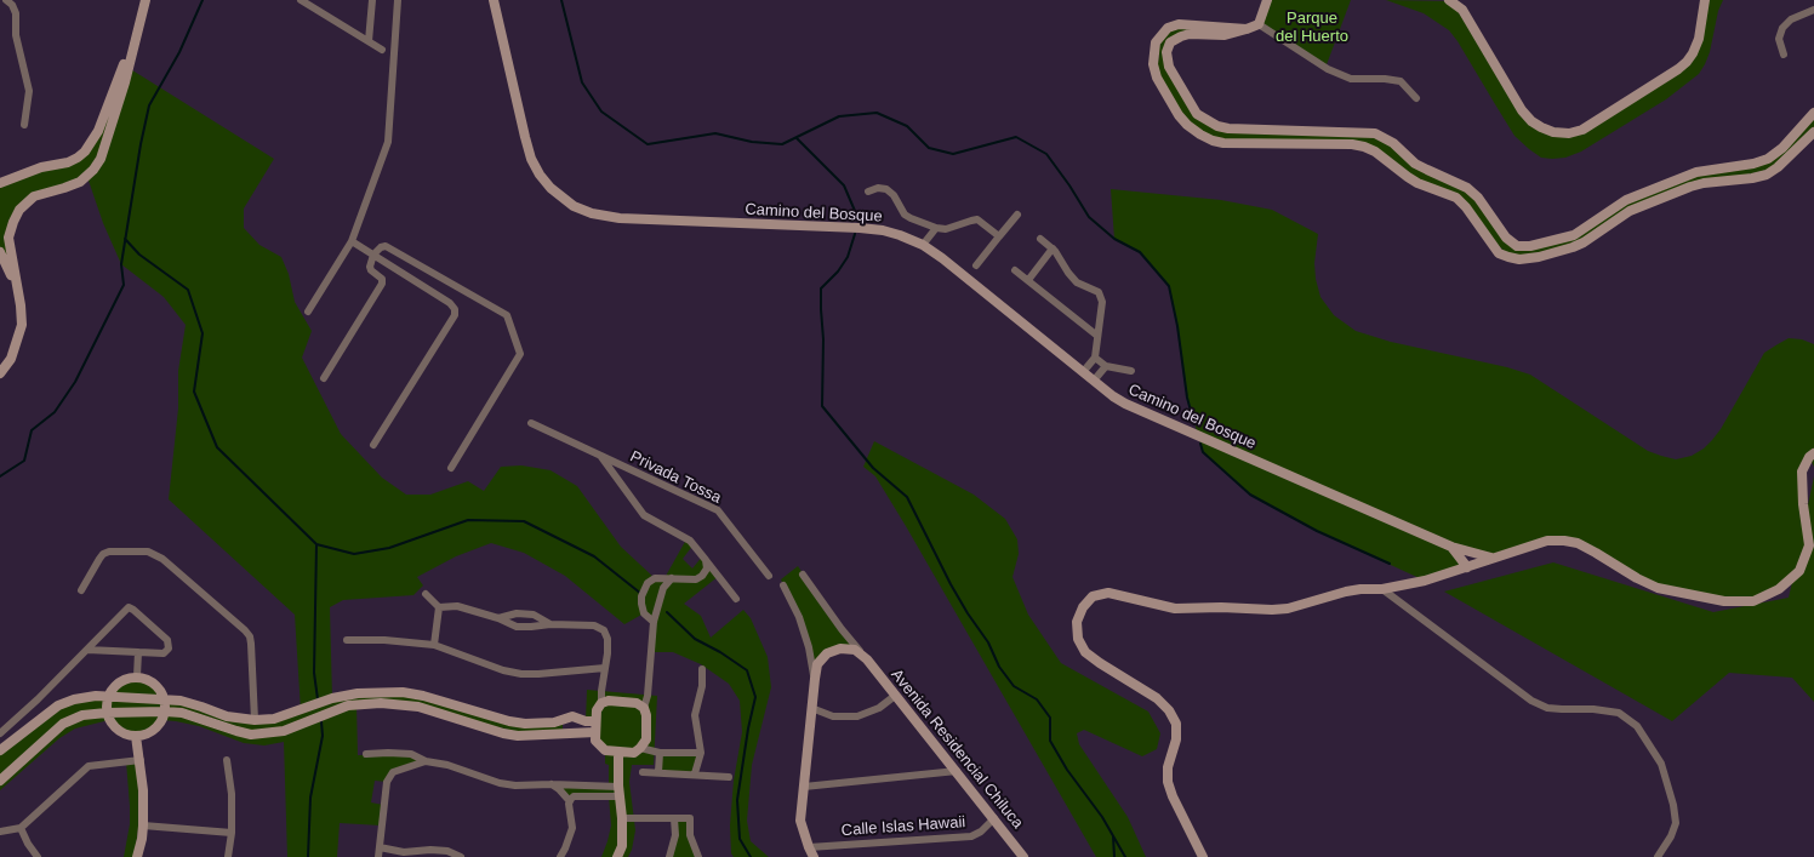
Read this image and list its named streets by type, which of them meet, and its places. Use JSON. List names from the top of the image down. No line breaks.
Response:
{"streets":{"street":["Camino del Bosque","Privada Tossa","Avenida Residencial Chiluca","Calle Islas Hawaii"]},"crossings":[["Avenida Residencial Chiluca","Calle Islas Hawaii"]],"parks":["Parque del Huerto"]}
